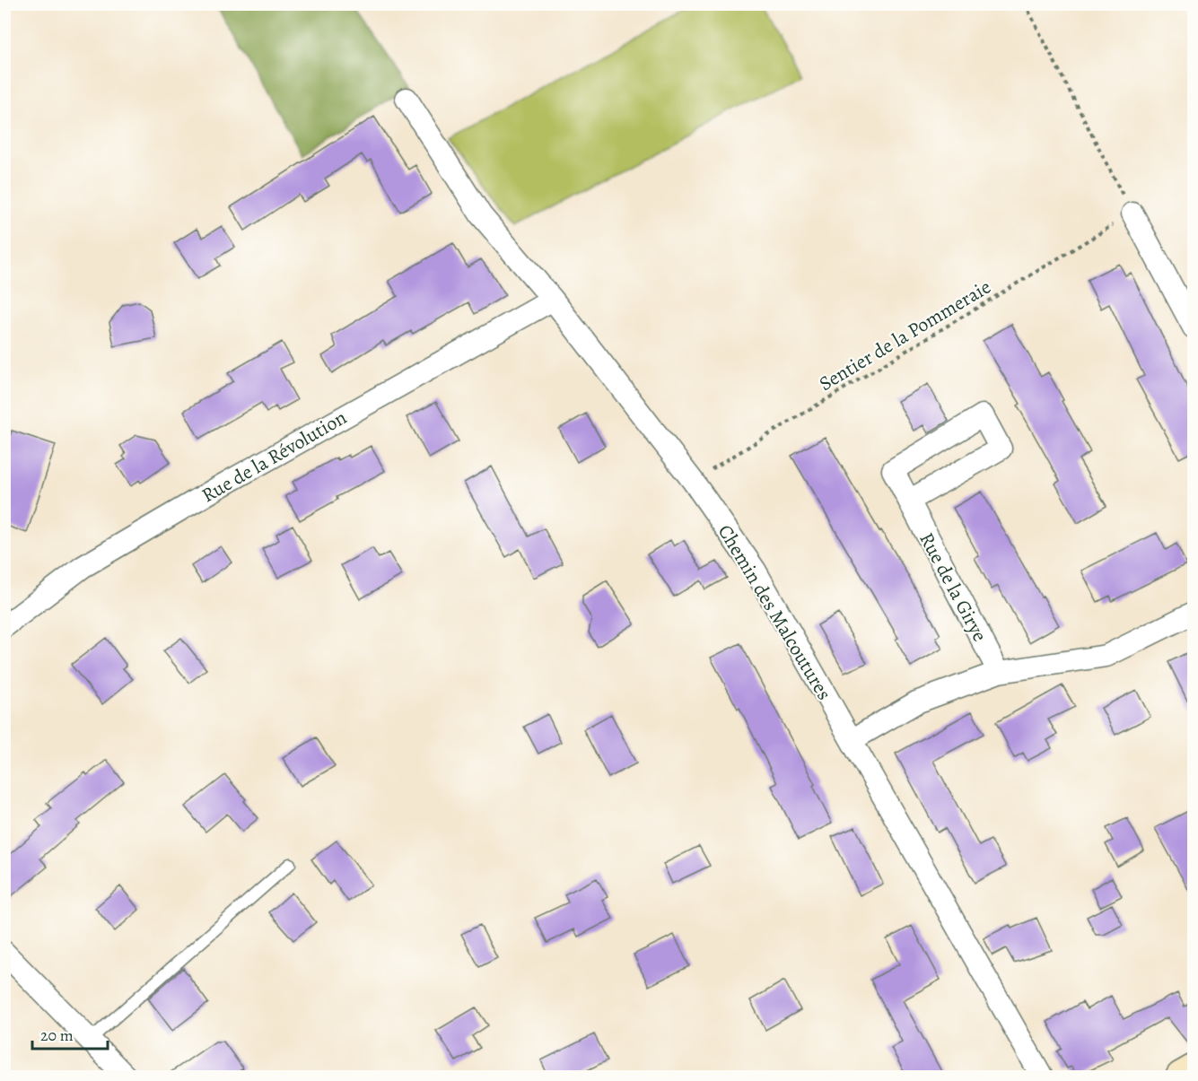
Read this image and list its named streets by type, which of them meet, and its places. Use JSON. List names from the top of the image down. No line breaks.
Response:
{"streets":{"street":["Rue de la Révolution","Rue de la Girye","Chemin des Malcoutures"],"path":["Sentier de la Pommeraie"]},"crossings":[["Sentier de la Pommeraie","Chemin des Malcoutures"],["Rue de la Révolution","Chemin des Malcoutures"]],"scale_bar":"20 m"}
